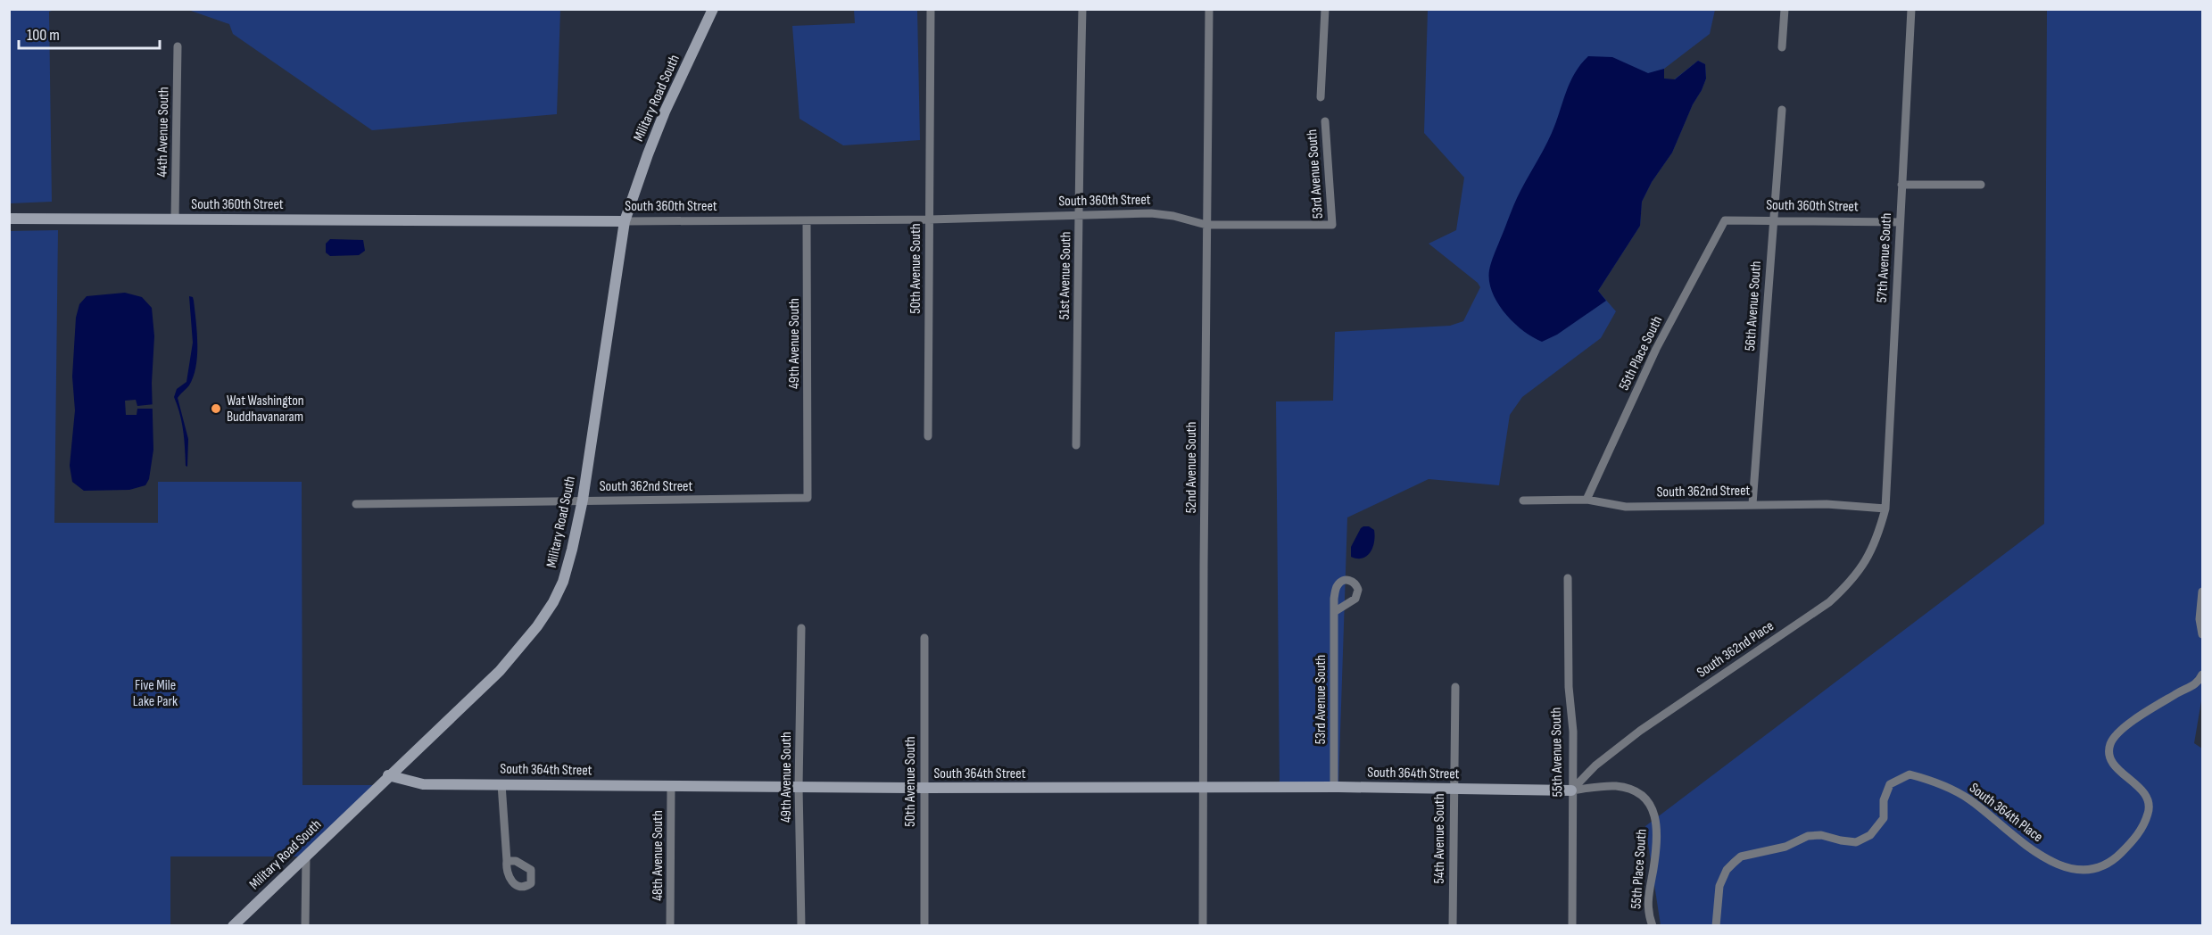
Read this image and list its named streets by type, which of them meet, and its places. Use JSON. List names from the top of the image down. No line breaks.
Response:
{"streets":{"street":["Military Road South","44th Avenue South","53rd Avenue South","South 360th Street","57th Avenue South","50th Avenue South","51st Avenue South","56th Avenue South","49th Avenue South","55th Place South","52nd Avenue South","South 362nd Street","South 362nd Place","55th Avenue South","South 364th Street","South 364th Place","54th Avenue South","48th Avenue South"]},"crossings":[["Military Road South","South 360th Street"],["Military Road South","South 362nd Street"],["Military Road South","South 364th Street"],["44th Avenue South","South 360th Street"],["53rd Avenue South","South 360th Street"],["53rd Avenue South","South 364th Street"],["South 360th Street","57th Avenue South"],["South 360th Street","50th Avenue South"],["South 360th Street","51st Avenue South"],["South 360th Street","56th Avenue South"],["South 360th Street","49th Avenue South"],["South 360th Street","55th Place South"],["South 360th Street","52nd Avenue South"],["57th Avenue South","South 362nd Street"],["57th Avenue South","South 362nd Place"],["50th Avenue South","South 364th Street"],["56th Avenue South","South 362nd Street"],["49th Avenue South","South 362nd Street"],["49th Avenue South","South 364th Street"],["55th Place South","South 362nd Street"],["55th Place South","South 362nd Place"],["55th Place South","55th Avenue South"],["55th Place South","South 364th Street"],["52nd Avenue South","South 364th Street"],["South 362nd Street","South 362nd Place"],["South 362nd Place","55th Avenue South"],["South 362nd Place","South 364th Street"],["55th Avenue South","South 364th Street"],["South 364th Street","54th Avenue South"],["South 364th Street","48th Avenue South"]],"parks":["Five Mile Lake Park"],"places":["Wat Washington Buddhavanaram"],"scale_bar":"100 m"}
